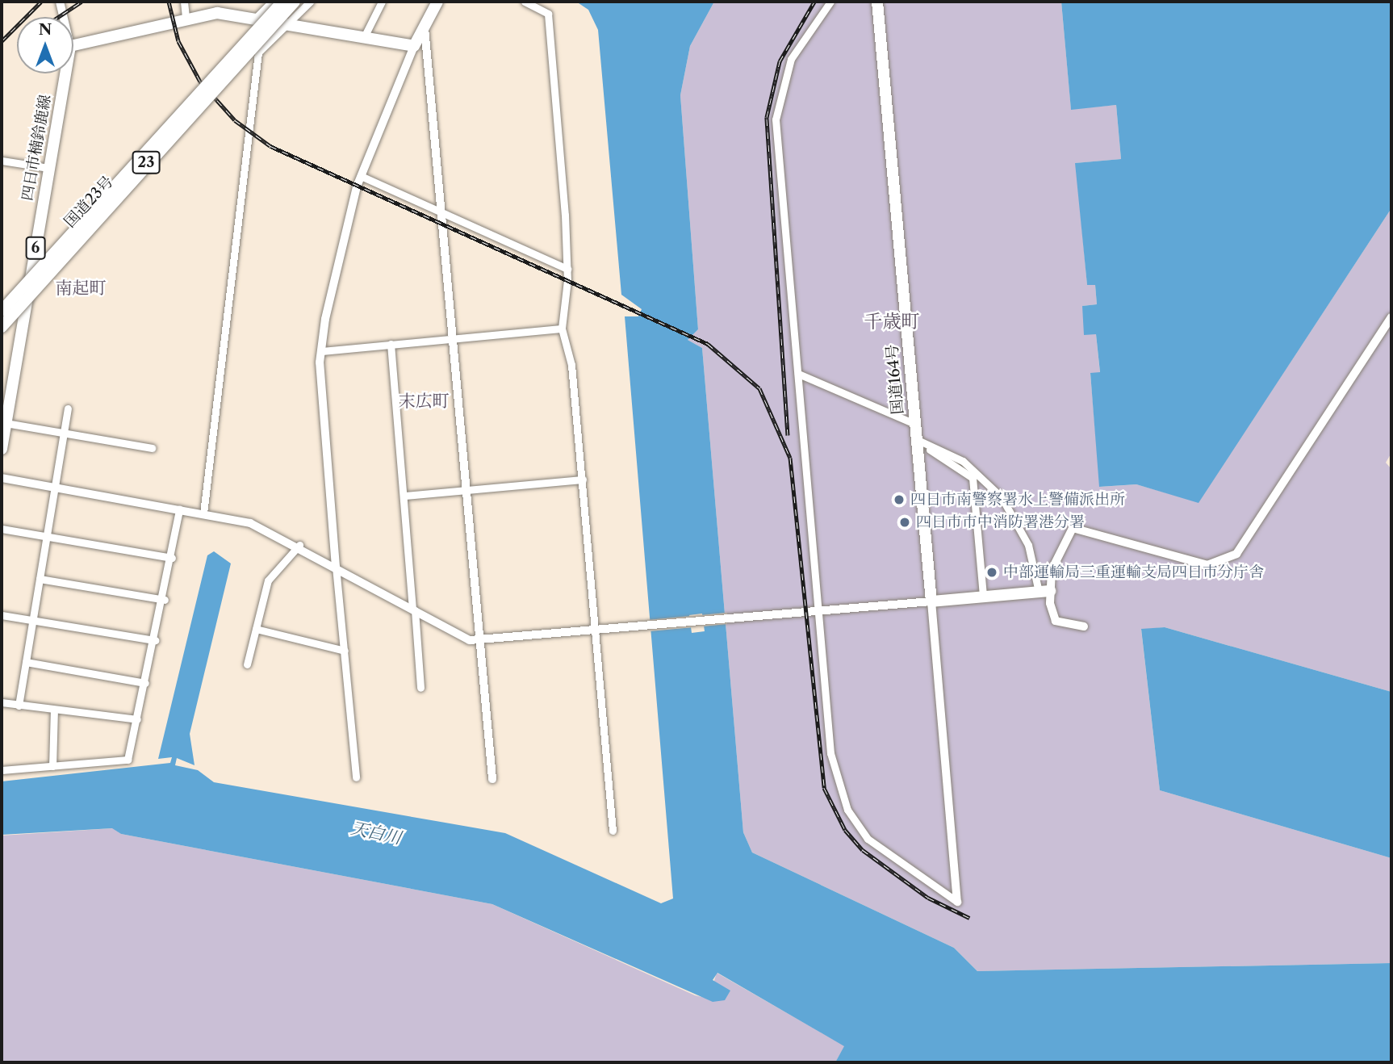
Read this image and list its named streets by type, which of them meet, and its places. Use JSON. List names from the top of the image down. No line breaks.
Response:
{"streets":{"main road":["四日市楠鈴鹿線","23","国道23号","6","国道164号"]},"districts":["南起町","千歳町","末広町"],"water":["天白川"],"places":["四日市南警察署水上警備派出所","四日市市中消防署港分署","中部運輸局三重運輸支局四日市分庁舎"],"north":"top"}
